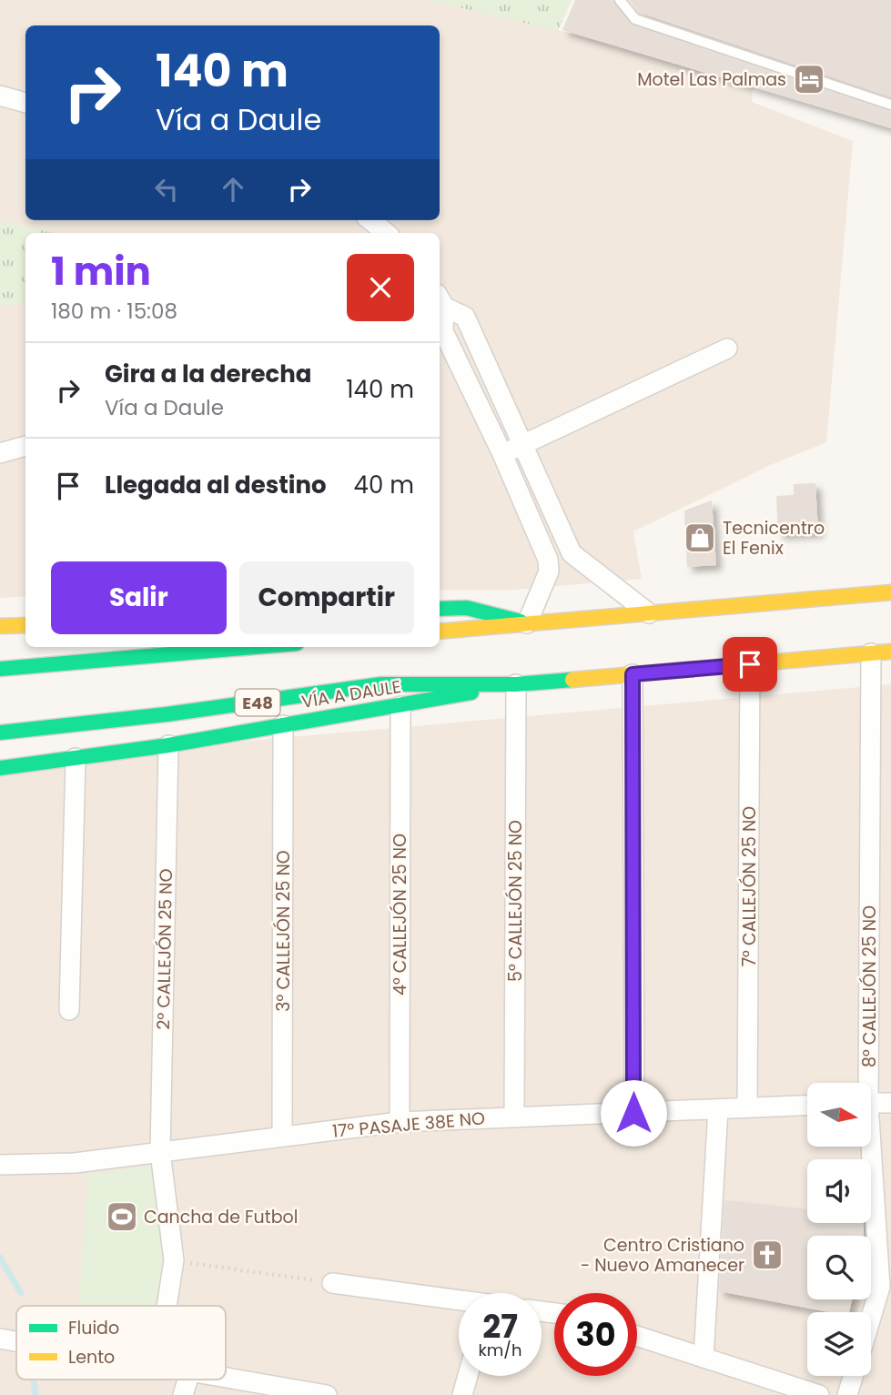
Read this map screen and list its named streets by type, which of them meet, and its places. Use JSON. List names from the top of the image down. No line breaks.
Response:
{"streets":{"main road":["VÍA A DAULE","E48"],"street":["7° CALLEJÓN 25 NO","5° CALLEJÓN 25 NO","4° CALLEJÓN 25 NO","3° CALLEJÓN 25 NO","2° CALLEJÓN 25 NO","8° CALLEJÓN 25 NO","17° PASAJE 38E NO"]},"crossings":[["VÍA A DAULE","7° CALLEJÓN 25 NO"],["VÍA A DAULE","5° CALLEJÓN 25 NO"],["VÍA A DAULE","4° CALLEJÓN 25 NO"],["VÍA A DAULE","3° CALLEJÓN 25 NO"],["VÍA A DAULE","2° CALLEJÓN 25 NO"],["VÍA A DAULE","8° CALLEJÓN 25 NO"],["7° CALLEJÓN 25 NO","17° PASAJE 38E NO"],["5° CALLEJÓN 25 NO","17° PASAJE 38E NO"],["4° CALLEJÓN 25 NO","17° PASAJE 38E NO"],["3° CALLEJÓN 25 NO","17° PASAJE 38E NO"],["2° CALLEJÓN 25 NO","17° PASAJE 38E NO"]],"places":{"hotel":["Motel Las Palmas"],"shop":["Tecnicentro El Fenix"],"sports":["Cancha de Futbol"],"church":["Centro Cristiano - Nuevo Amanecer"]},"legend":["Fluido","Lento"],"north":"right","page":{"turn":["140 m","Vía a Daule"],"heading":["1 min","180 m · 15:08"],"list":[{"name":"Gira a la derecha","note":"Vía a Daule","value":"140 m"},{"name":"Llegada al destino","value":"40 m"}],"buttons":["Salir","Compartir"],"speed":"27 km/h","limit":"30"}}
